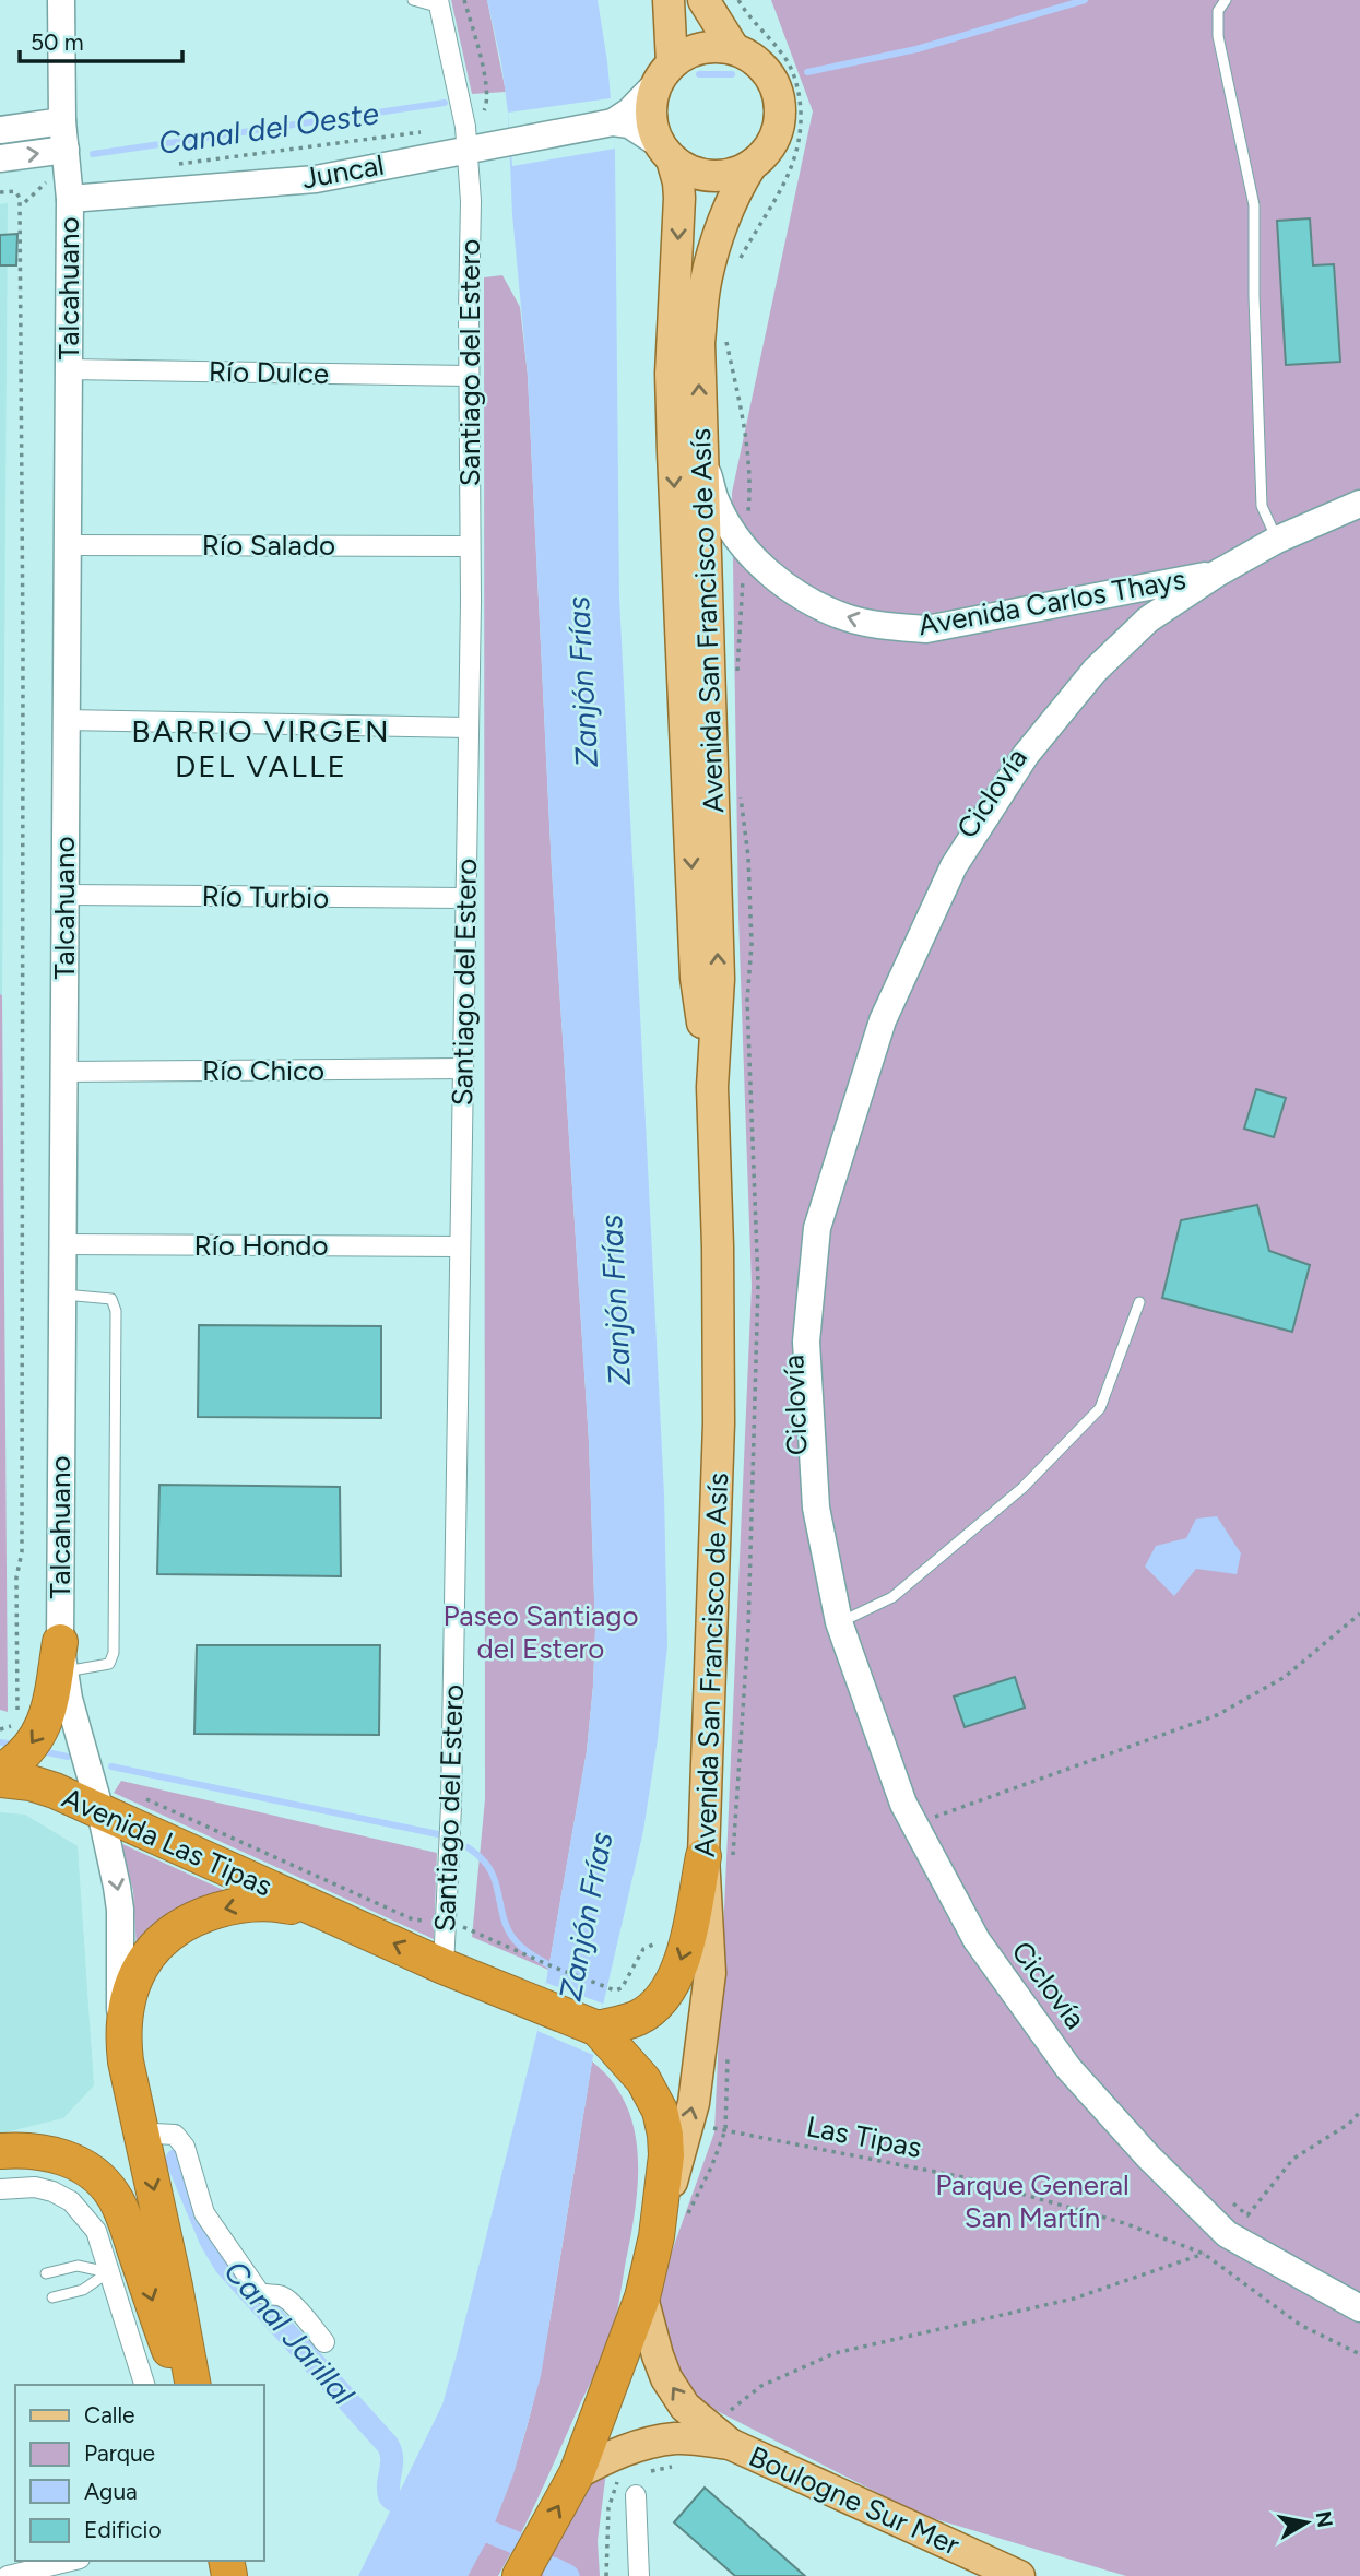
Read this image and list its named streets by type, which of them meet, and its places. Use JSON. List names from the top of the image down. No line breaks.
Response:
{"streets":{"highway":["Avenida Las Tipas"],"main road":["Avenida San Francisco de Asís","Boulogne Sur Mer"],"street":["Juncal","Talcahuano","Santiago del Estero","Río Dulce","Río Salado","Avenida Carlos Thays","Río Turbio","Río Chico","Río Hondo"],"path":["Las Tipas"]},"crossings":[["Juncal","Talcahuano"],["Juncal","Santiago del Estero"],["Juncal","Avenida San Francisco de Asís"],["Talcahuano","Río Dulce"],["Talcahuano","Río Salado"],["Talcahuano","Río Turbio"],["Talcahuano","Río Chico"],["Talcahuano","Río Hondo"],["Talcahuano","Avenida Las Tipas"],["Santiago del Estero","Río Dulce"],["Santiago del Estero","Río Salado"],["Santiago del Estero","Río Turbio"],["Santiago del Estero","Río Chico"],["Santiago del Estero","Río Hondo"],["Santiago del Estero","Avenida Las Tipas"],["Avenida Carlos Thays","Avenida San Francisco de Asís"],["Avenida San Francisco de Asís","Las Tipas"]],"one_way":["Avenida Las Tipas"],"districts":["BARRIO VIRGEN DEL VALLE"],"water":["Canal del Oeste","Zanjón Frías","Canal Jarillal"],"parks":["Paseo Santiago del Estero","Parque General San Martín"],"legend":["Calle","Parque","Agua","Edificio"],"scale_bar":"50 m","north":"right"}
